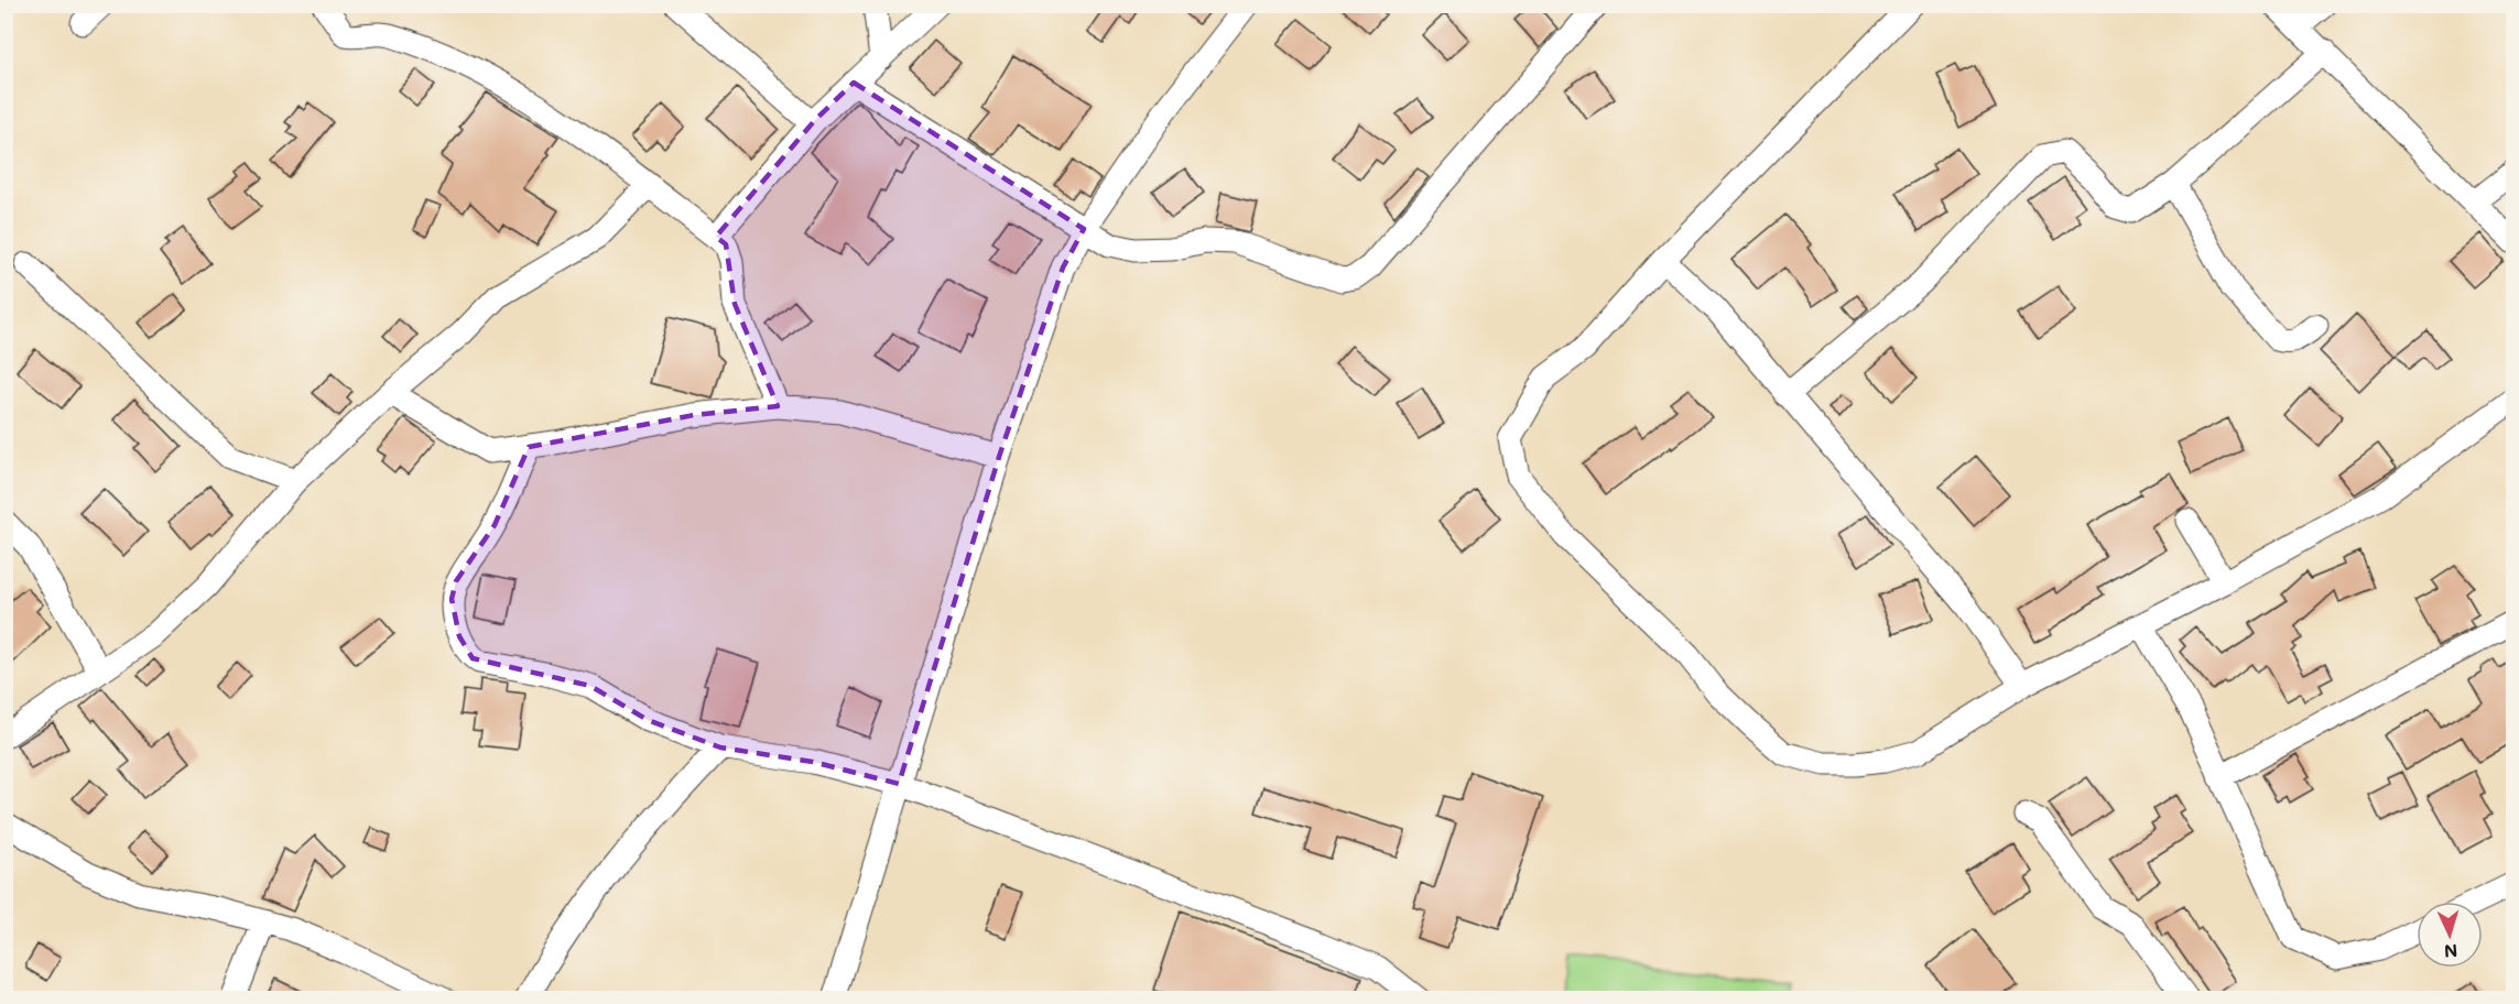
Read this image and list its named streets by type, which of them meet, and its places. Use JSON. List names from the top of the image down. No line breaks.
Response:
{"north":"bottom"}
